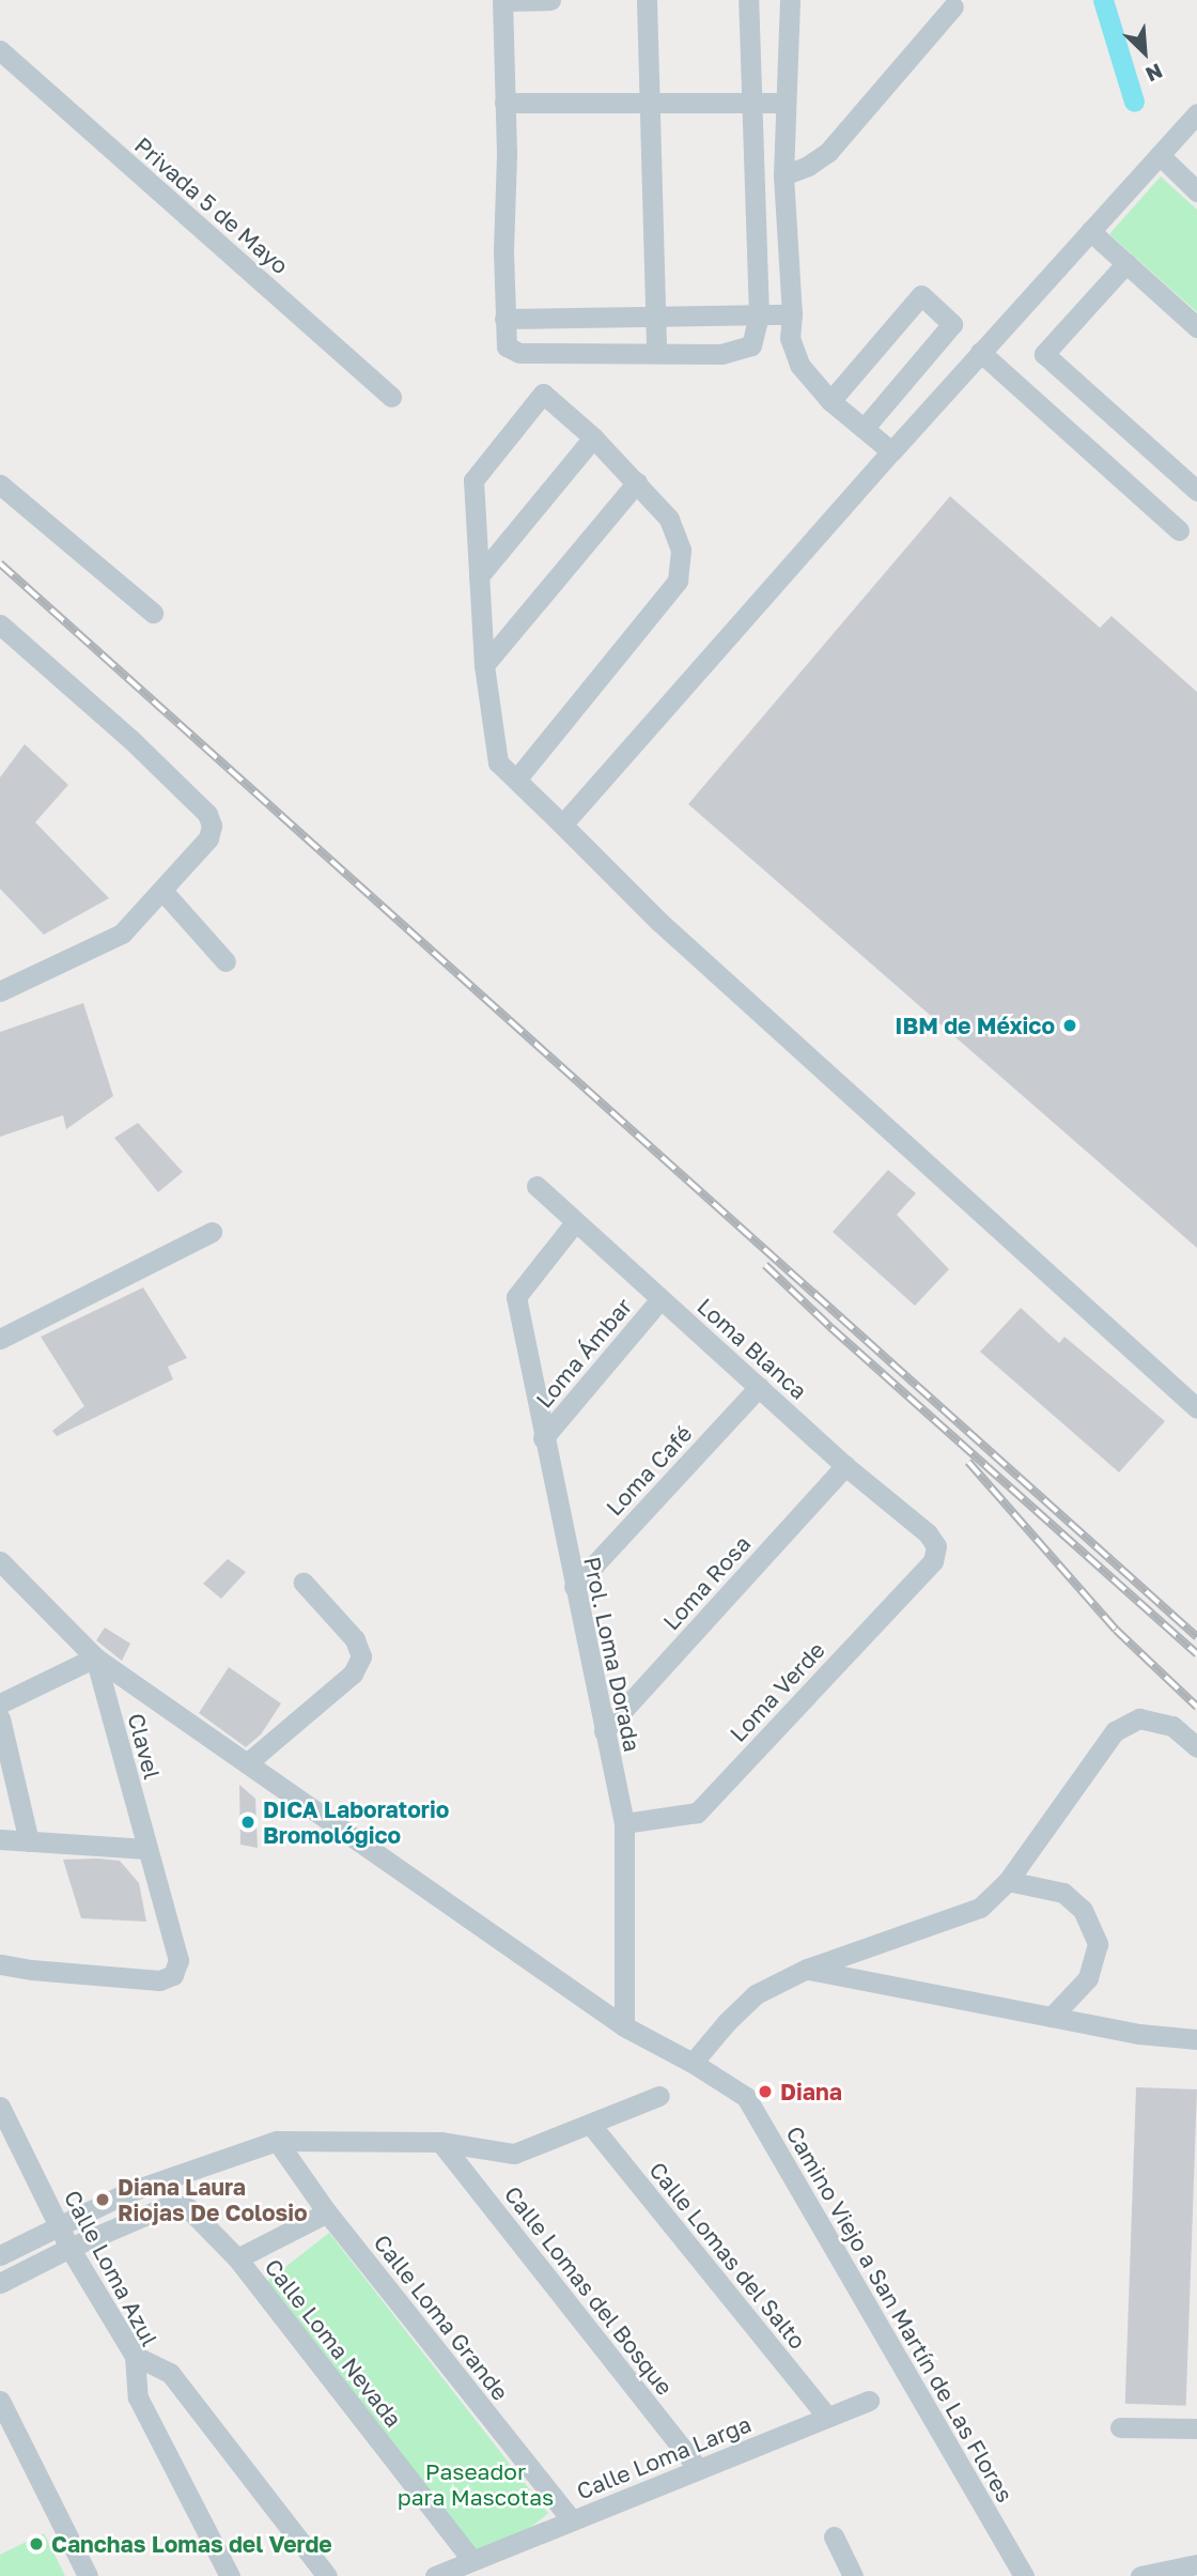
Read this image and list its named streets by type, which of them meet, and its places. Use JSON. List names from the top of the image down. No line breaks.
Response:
{"streets":{"street":["Privada 5 de Mayo","Loma Blanca","Loma Ámbar","Loma Café","Loma Rosa","Prol. Loma Dorada","Loma Verde","Clavel","Calle Lomas del Salto","Calle Loma Azul","Calle Lomas del Bosque","Camino Viejo a San Martín de Las Flores","Calle Loma Grande","Calle Loma Nevada","Calle Loma Larga"]},"crossings":[["Loma Blanca","Loma Ámbar"],["Loma Blanca","Loma Café"],["Loma Blanca","Loma Rosa"],["Loma Blanca","Prol. Loma Dorada"],["Loma Blanca","Loma Verde"],["Loma Ámbar","Prol. Loma Dorada"],["Loma Café","Prol. Loma Dorada"],["Loma Rosa","Prol. Loma Dorada"],["Prol. Loma Dorada","Loma Verde"],["Prol. Loma Dorada","Camino Viejo a San Martín de Las Flores"],["Clavel","Camino Viejo a San Martín de Las Flores"],["Calle Lomas del Salto","Calle Loma Larga"],["Calle Loma Azul","Calle Loma Nevada"],["Calle Lomas del Bosque","Calle Loma Larga"],["Calle Loma Grande","Calle Loma Larga"],["Calle Loma Nevada","Calle Loma Larga"]],"parks":["Paseador para Mascotas"],"places":["IBM de México","DICA Laboratorio Bromológico","Diana","Diana Laura Riojas De Colosio","Canchas Lomas del Verde"],"north":"bottom right"}
